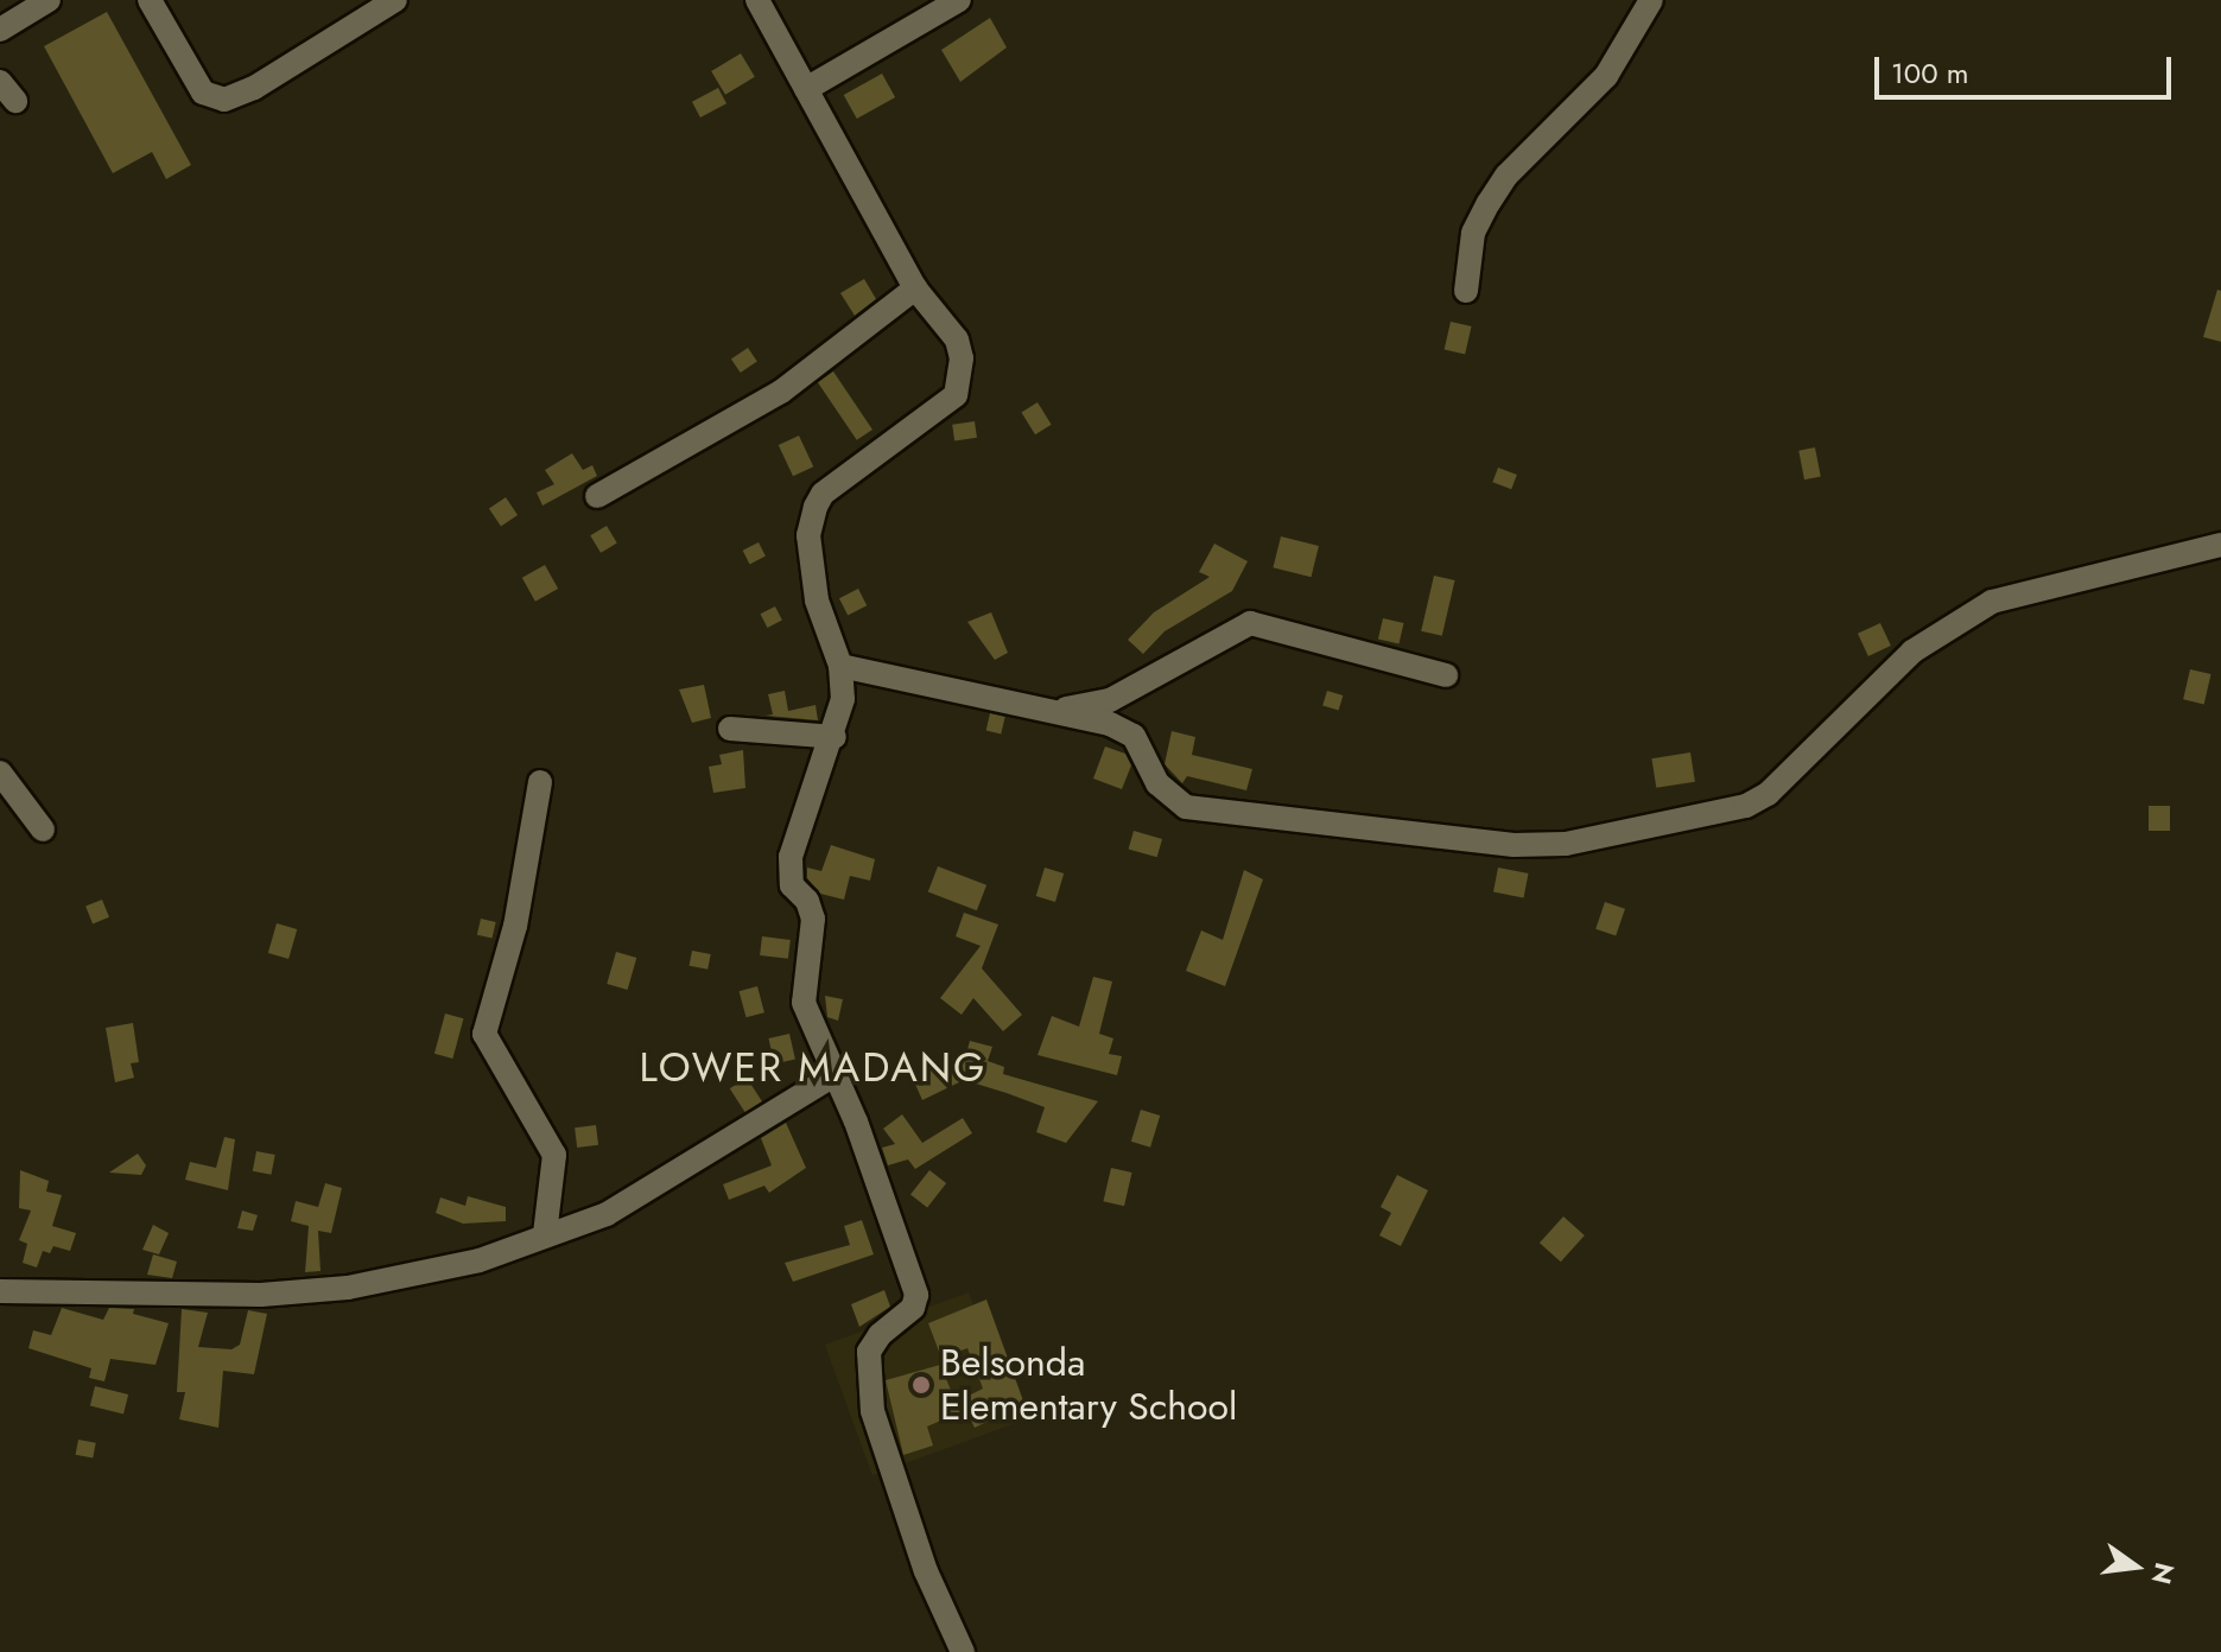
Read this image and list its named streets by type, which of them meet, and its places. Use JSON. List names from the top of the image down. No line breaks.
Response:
{"districts":["LOWER MADANG"],"places":["Belsonda Elementary School"],"scale_bar":"100 m","north":"right"}
